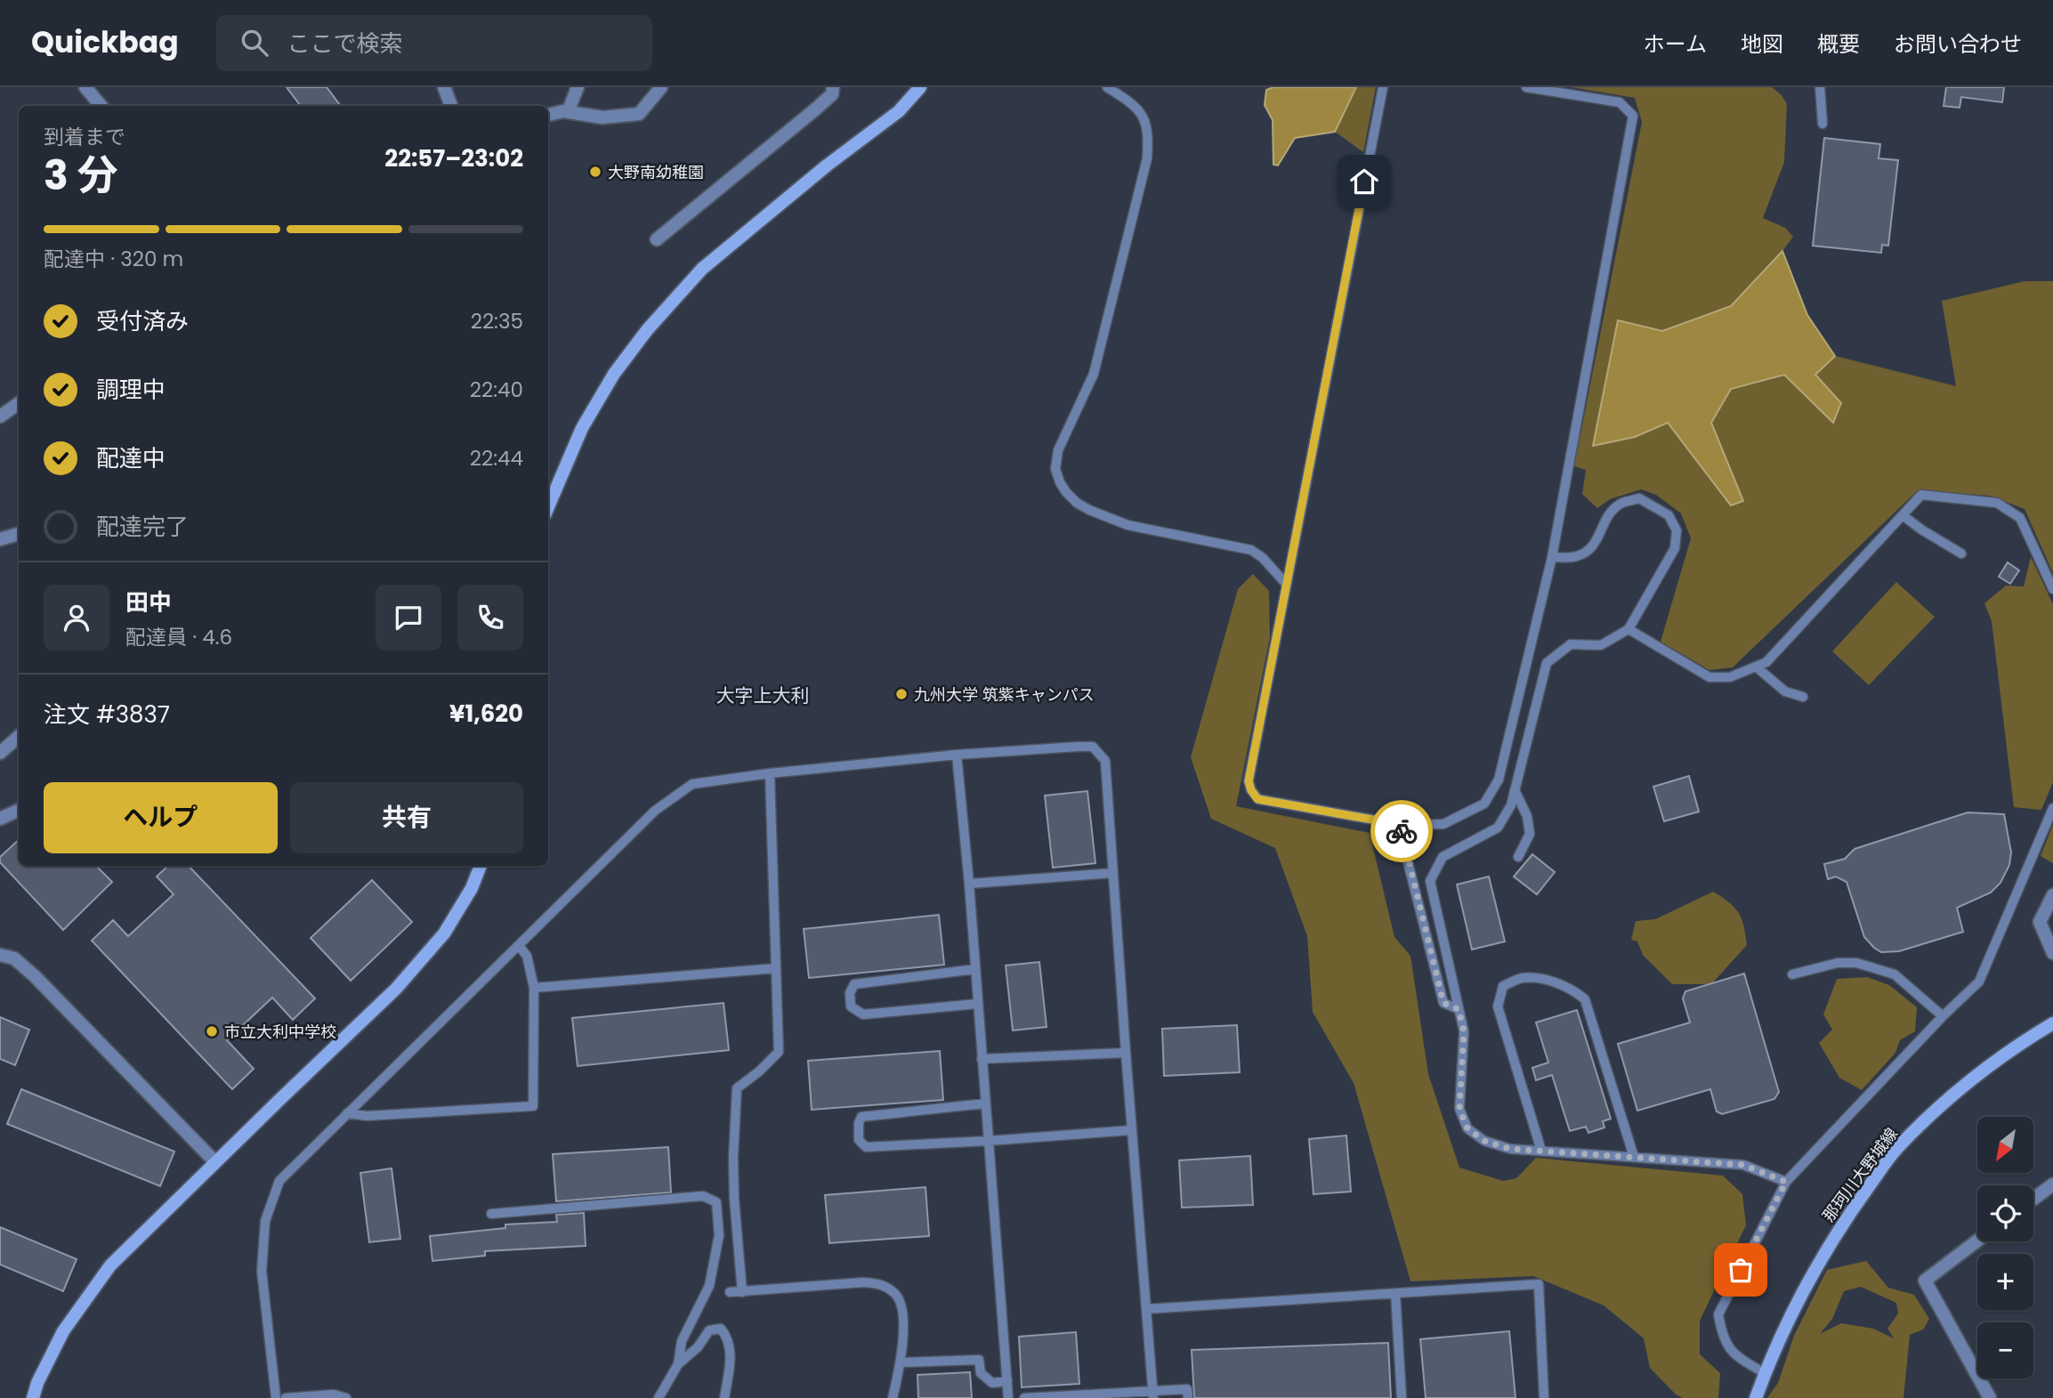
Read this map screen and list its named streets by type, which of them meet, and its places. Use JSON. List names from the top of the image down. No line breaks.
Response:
{"streets":{"street":["那珂川大野城線"]},"districts":["大字上大利"],"places":["大野南幼稚園","九州大学 筑紫キャンパス","市立大利中学校"],"north":"bottom left","page":{"header":"Quickbag","search":"ここで検索","nav":["ホーム","地図","概要","お問い合わせ"],"heading":["3 分","到着まで","22:57–23:02"],"panel":["田中","配達員 · 4.6","注文 #3837","¥1,620"],"bar":"配達中 · 320 m","list":[["受付済み","22:35"],["調理中","22:40"],["配達中","22:44"],"配達完了"],"buttons":["ヘルプ","共有"],"map_buttons":["+","−"]}}
